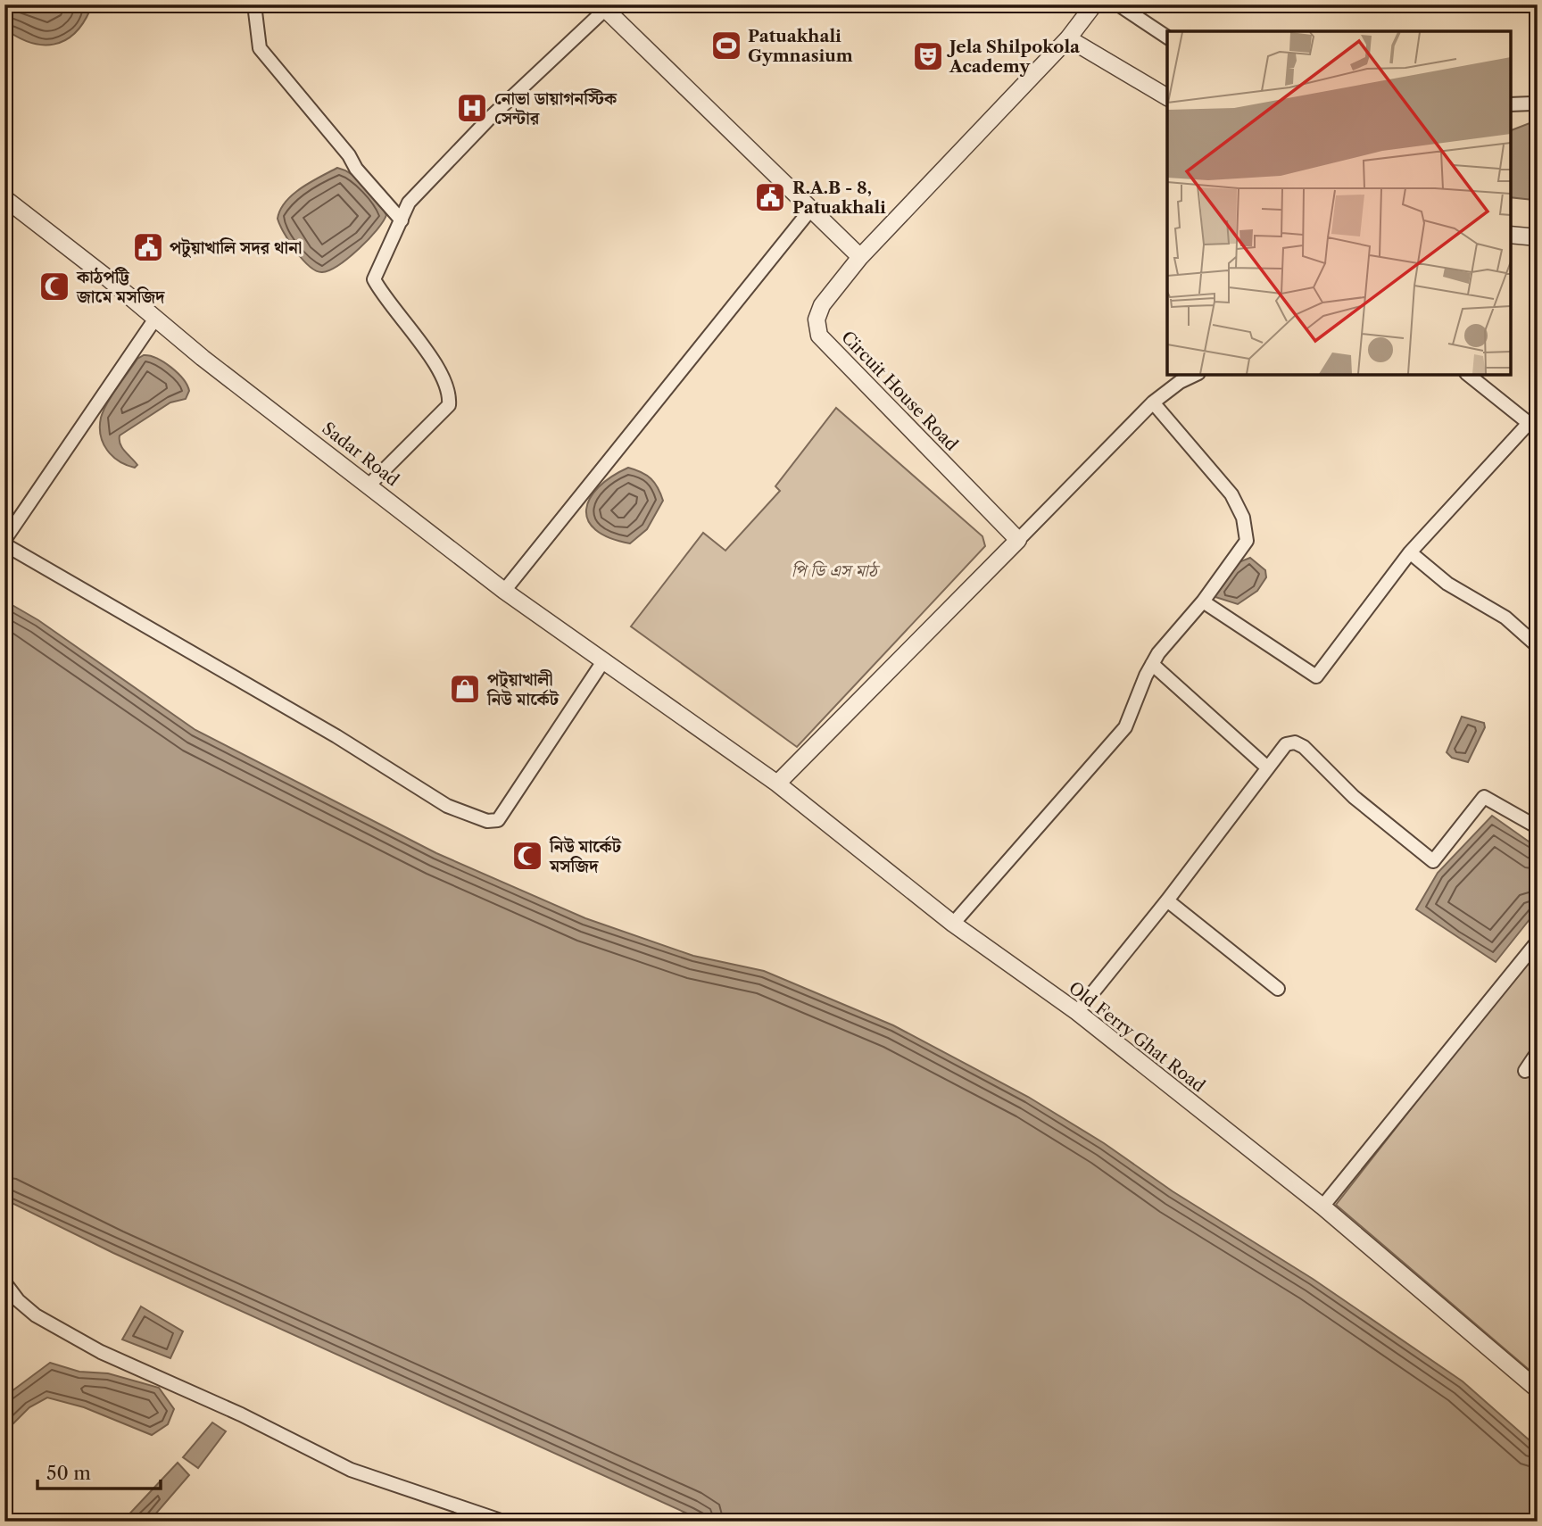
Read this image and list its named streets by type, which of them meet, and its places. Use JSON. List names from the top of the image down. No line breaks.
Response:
{"streets":{"street":["Circuit House Road","Sadar Road","Old Ferry Ghat Road"]},"crossings":[["Sadar Road","Old Ferry Ghat Road"]],"parks":["পি ডি এস মাঠ"],"places":{"sports":["Patuakhali Gymnasium"],"theatre":["Jela Shilpokola Academy"],"hospital":["নোভা ডায়াগনস্টিক সেন্টার"],"public building":["R.A.B - 8, Patuakhali","পটুয়াখালি সদর থানা"],"mosque":["কাঠপট্টি জামে মসজিদ","নিউ মার্কেট মসজিদ"],"shop":["পটুয়াখালী নিউ মার্কেট"]},"scale_bar":"50 m"}
